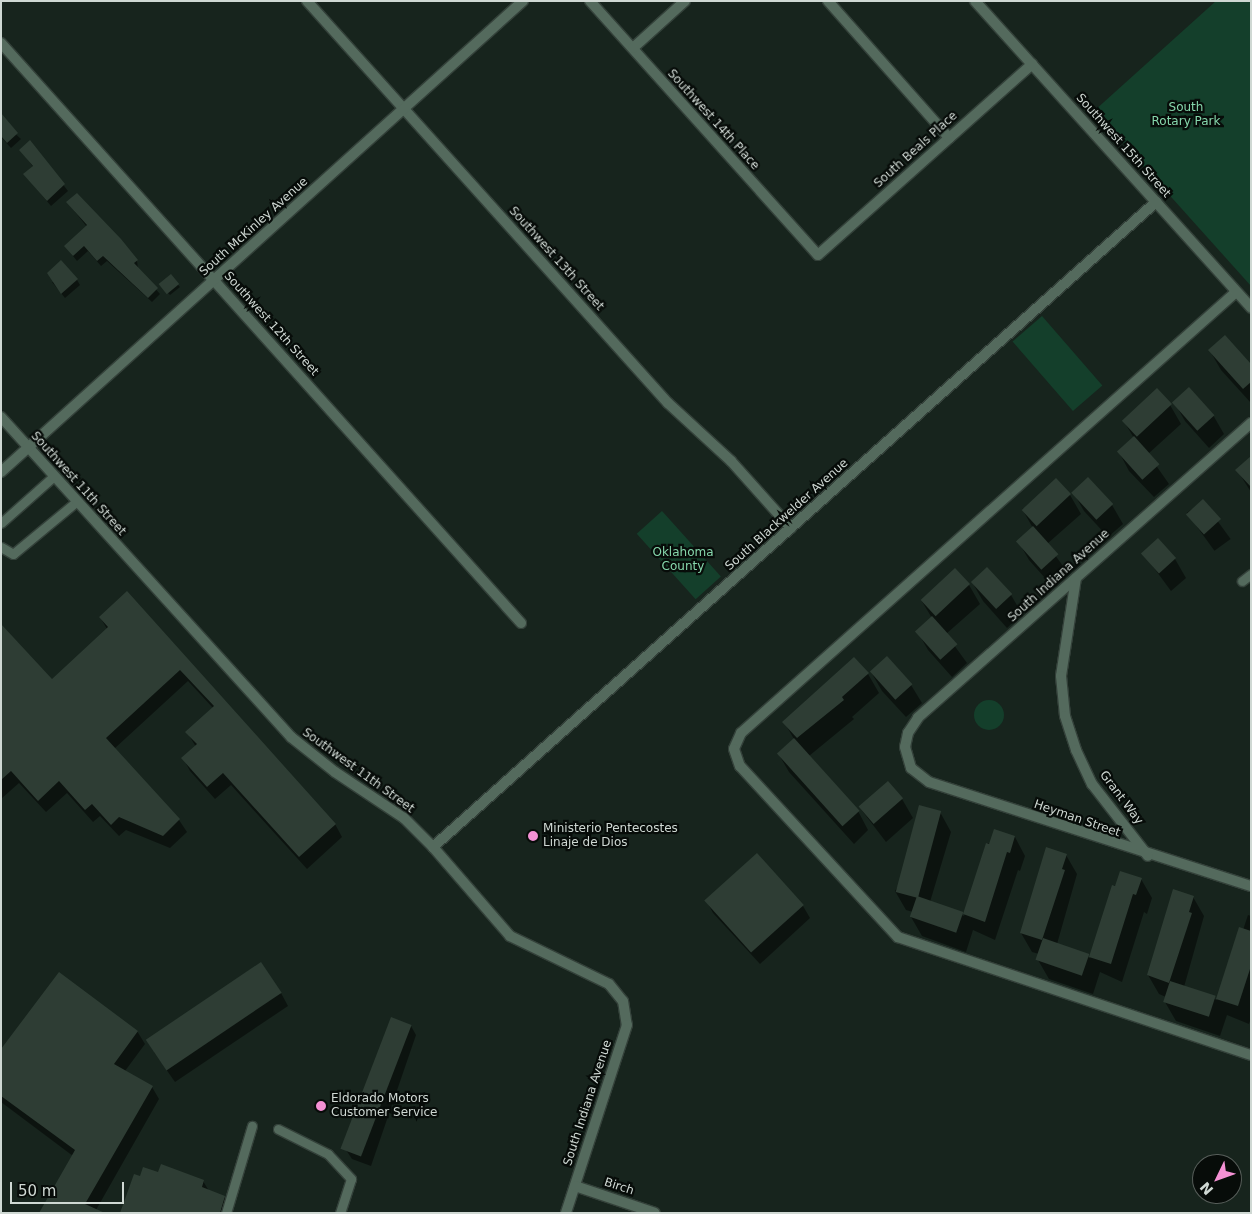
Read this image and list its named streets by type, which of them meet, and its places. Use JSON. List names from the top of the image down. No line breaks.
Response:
{"streets":{"street":["Southwest 14th Place","Southwest 15th Street","South Beals Place","South McKinley Avenue","Southwest 13th Street","Southwest 12th Street","Southwest 11th Street","South Blackwelder Avenue","South Indiana Avenue","Grant Way","Heyman Street","Birch"]},"crossings":[["Southwest 14th Place","South Beals Place"],["Southwest 15th Street","South Beals Place"],["Southwest 15th Street","South Blackwelder Avenue"],["South McKinley Avenue","Southwest 13th Street"],["South McKinley Avenue","Southwest 12th Street"],["South McKinley Avenue","Southwest 11th Street"],["Southwest 13th Street","South Blackwelder Avenue"],["Southwest 11th Street","South Blackwelder Avenue"],["Southwest 11th Street","South Indiana Avenue"],["South Indiana Avenue","Grant Way"],["South Indiana Avenue","Heyman Street"],["South Indiana Avenue","Birch"],["Grant Way","Heyman Street"]],"parks":["South Rotary Park","Oklahoma County"],"places":["Ministerio Pentecostes Linaje de Dios","Eldorado Motors Customer Service"],"scale_bar":"50 m","north":"bottom left"}
